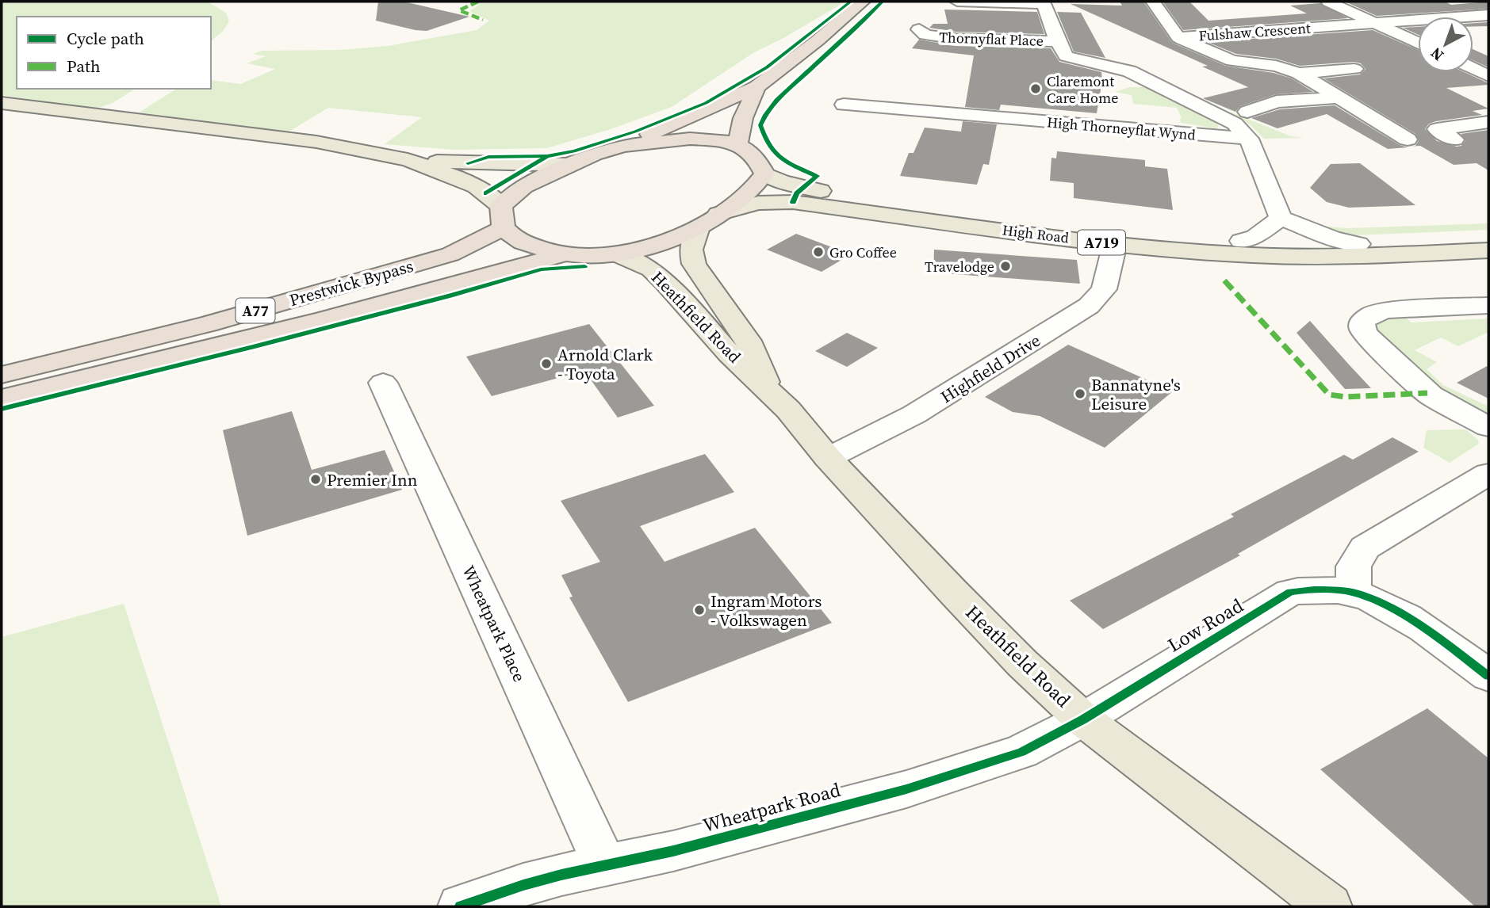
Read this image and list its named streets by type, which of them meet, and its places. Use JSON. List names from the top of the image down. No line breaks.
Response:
{"streets":{"highway":["Prestwick Bypass","A77"],"main road":["High Road","A719","Heathfield Road"],"street":["Fulshaw Crescent","Thornyflat Place","High Thorneyflat Wynd","Highfield Drive","Wheatpark Place","Low Road","Wheatpark Road"]},"crossings":[["Thornyflat Place","High Thorneyflat Wynd"],["High Road","A77"],["High Road","Heathfield Road"],["High Road","Highfield Drive"],["Prestwick Bypass","A77"],["A77","Heathfield Road"],["Heathfield Road","Highfield Drive"],["Heathfield Road","Low Road"],["Heathfield Road","Wheatpark Road"],["Wheatpark Place","Wheatpark Road"],["Low Road","Wheatpark Road"]],"places":["Claremont Care Home","Gro Coffee","Travelodge","Arnold Clark - Toyota","Bannatyne's Leisure","Premier Inn","Ingram Motors - Volkswagen"],"legend":["Cycle path","Path"],"north":"bottom left"}
